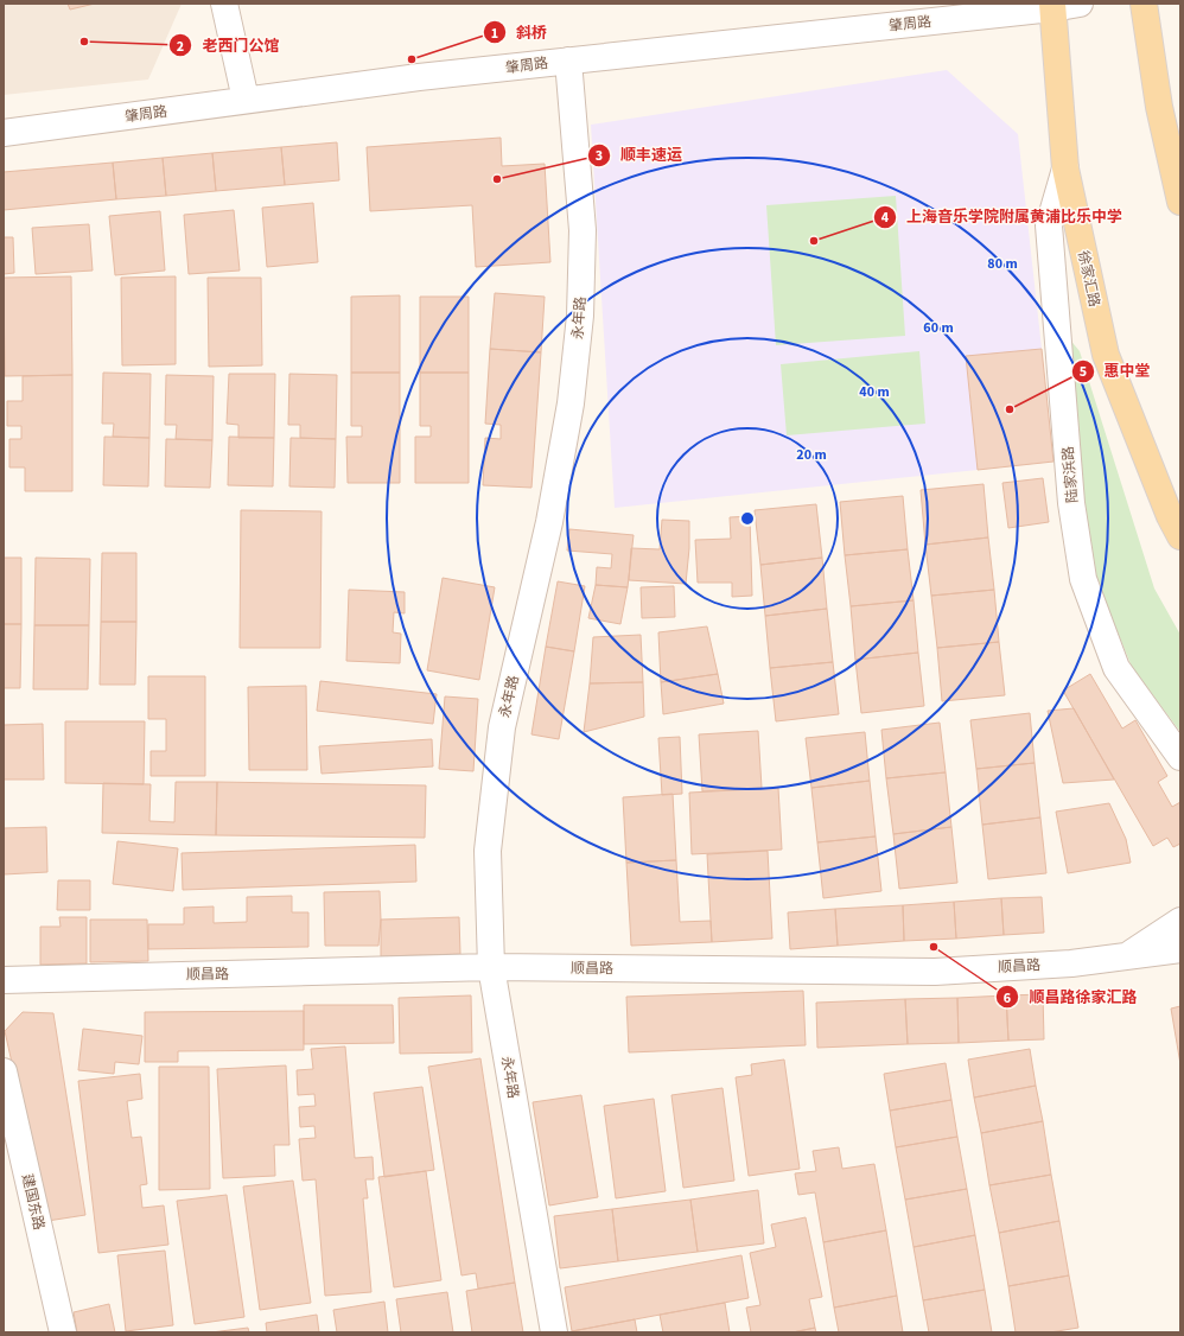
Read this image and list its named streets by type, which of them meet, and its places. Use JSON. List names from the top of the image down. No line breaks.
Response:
{"streets":{"main road":["徐家汇路"],"street":["肇周路","永年路","陆家浜路","顺昌路","建国东路"]},"crossings":[["肇周路","徐家汇路"],["肇周路","永年路"],["徐家汇路","陆家浜路"],["永年路","顺昌路"]],"places":["老西门公馆","斜桥","顺丰速运","上海音乐学院附属黄浦比乐中学","惠中堂","顺昌路徐家汇路"],"rings":["80 m","60 m","40 m","20 m"]}
